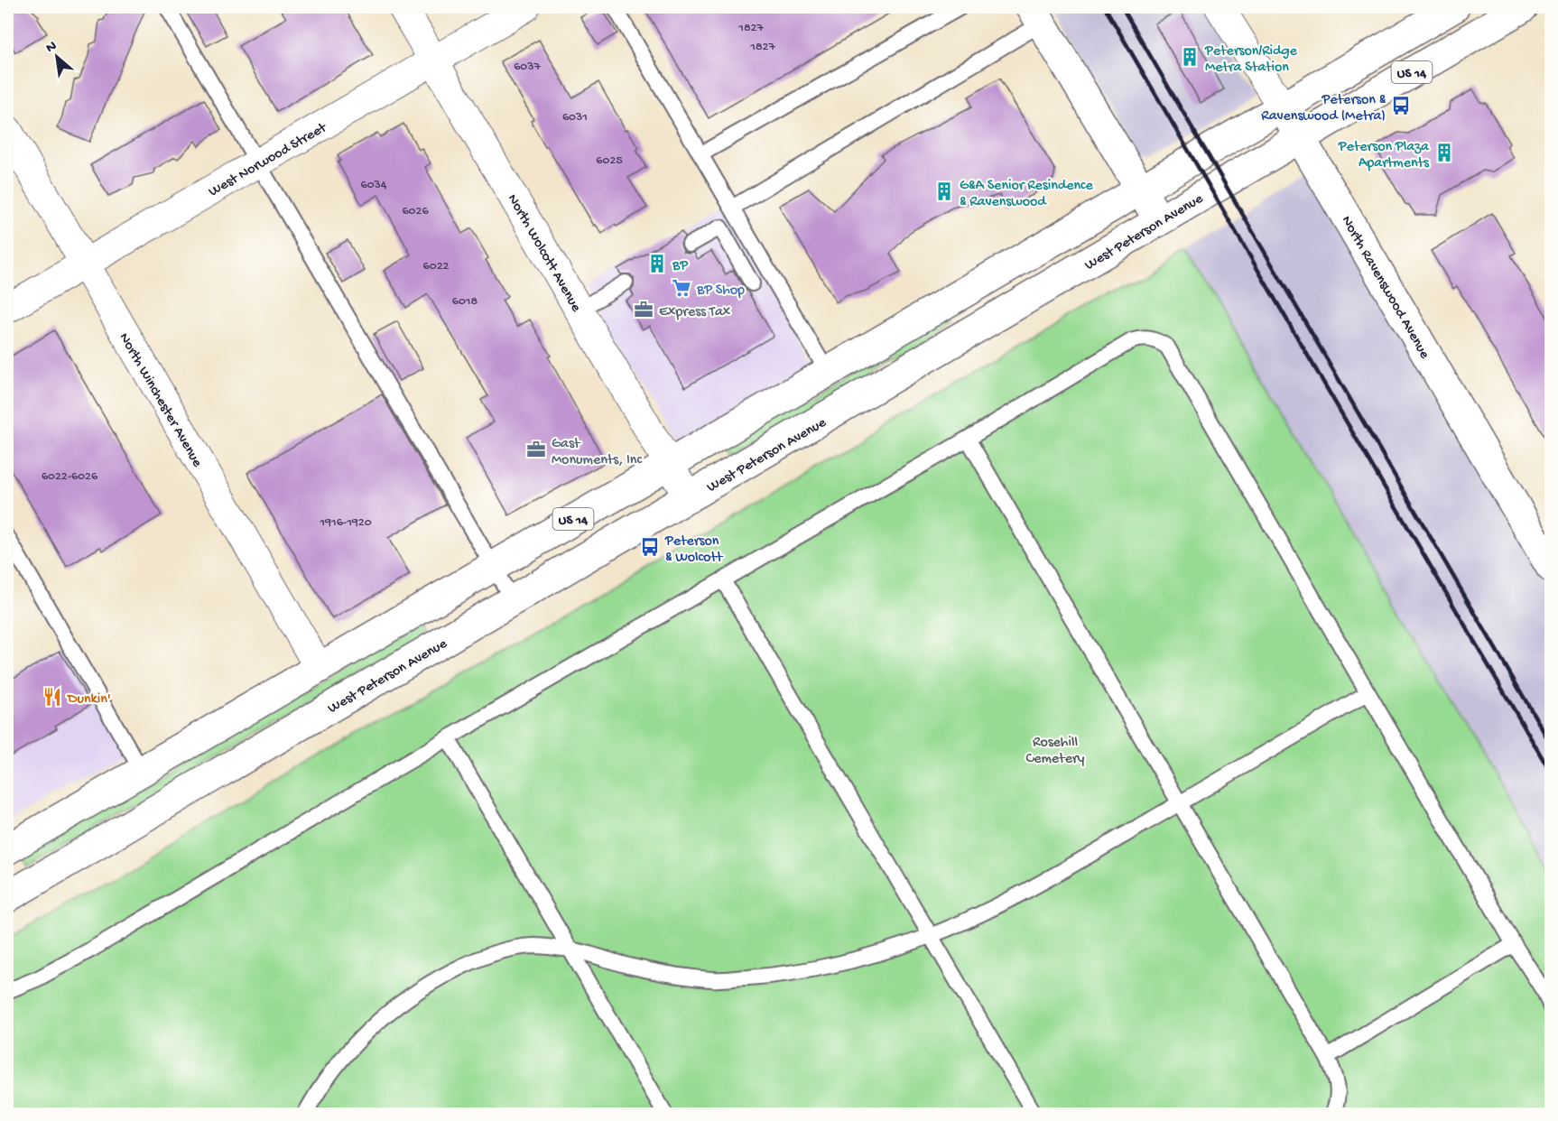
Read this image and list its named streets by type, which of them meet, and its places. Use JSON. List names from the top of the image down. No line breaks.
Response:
{"streets":{"main road":["US 14","West Peterson Avenue","North Ravenswood Avenue"],"street":["West Norwood Street","North Wolcott Avenue","North Winchester Avenue"]},"crossings":[["US 14","North Wolcott Avenue"],["US 14","North Ravenswood Avenue"],["US 14","North Winchester Avenue"],["West Norwood Street","North Wolcott Avenue"],["West Norwood Street","North Winchester Avenue"],["West Peterson Avenue","North Wolcott Avenue"],["West Peterson Avenue","North Ravenswood Avenue"]],"parks":["Rosehill Cemetery"],"places":{"building":["Peterson/Ridge Metra Station","Peterson Plaza Apartments","G&A Senior Resindence & Ravenswood","BP"],"bus stop":["Peterson & Ravenswood (Metra)","Peterson & Wolcott"],"supermarket":["BP Shop"],"office":["Express Tax","Gast Monuments, Inc"],"restaurant":["Dunkin'"]},"house_numbers":["1827","1827","6037","6031","6025","6034","6026","6022","6018","6022-6026","1916-1920"],"north":"top left"}
